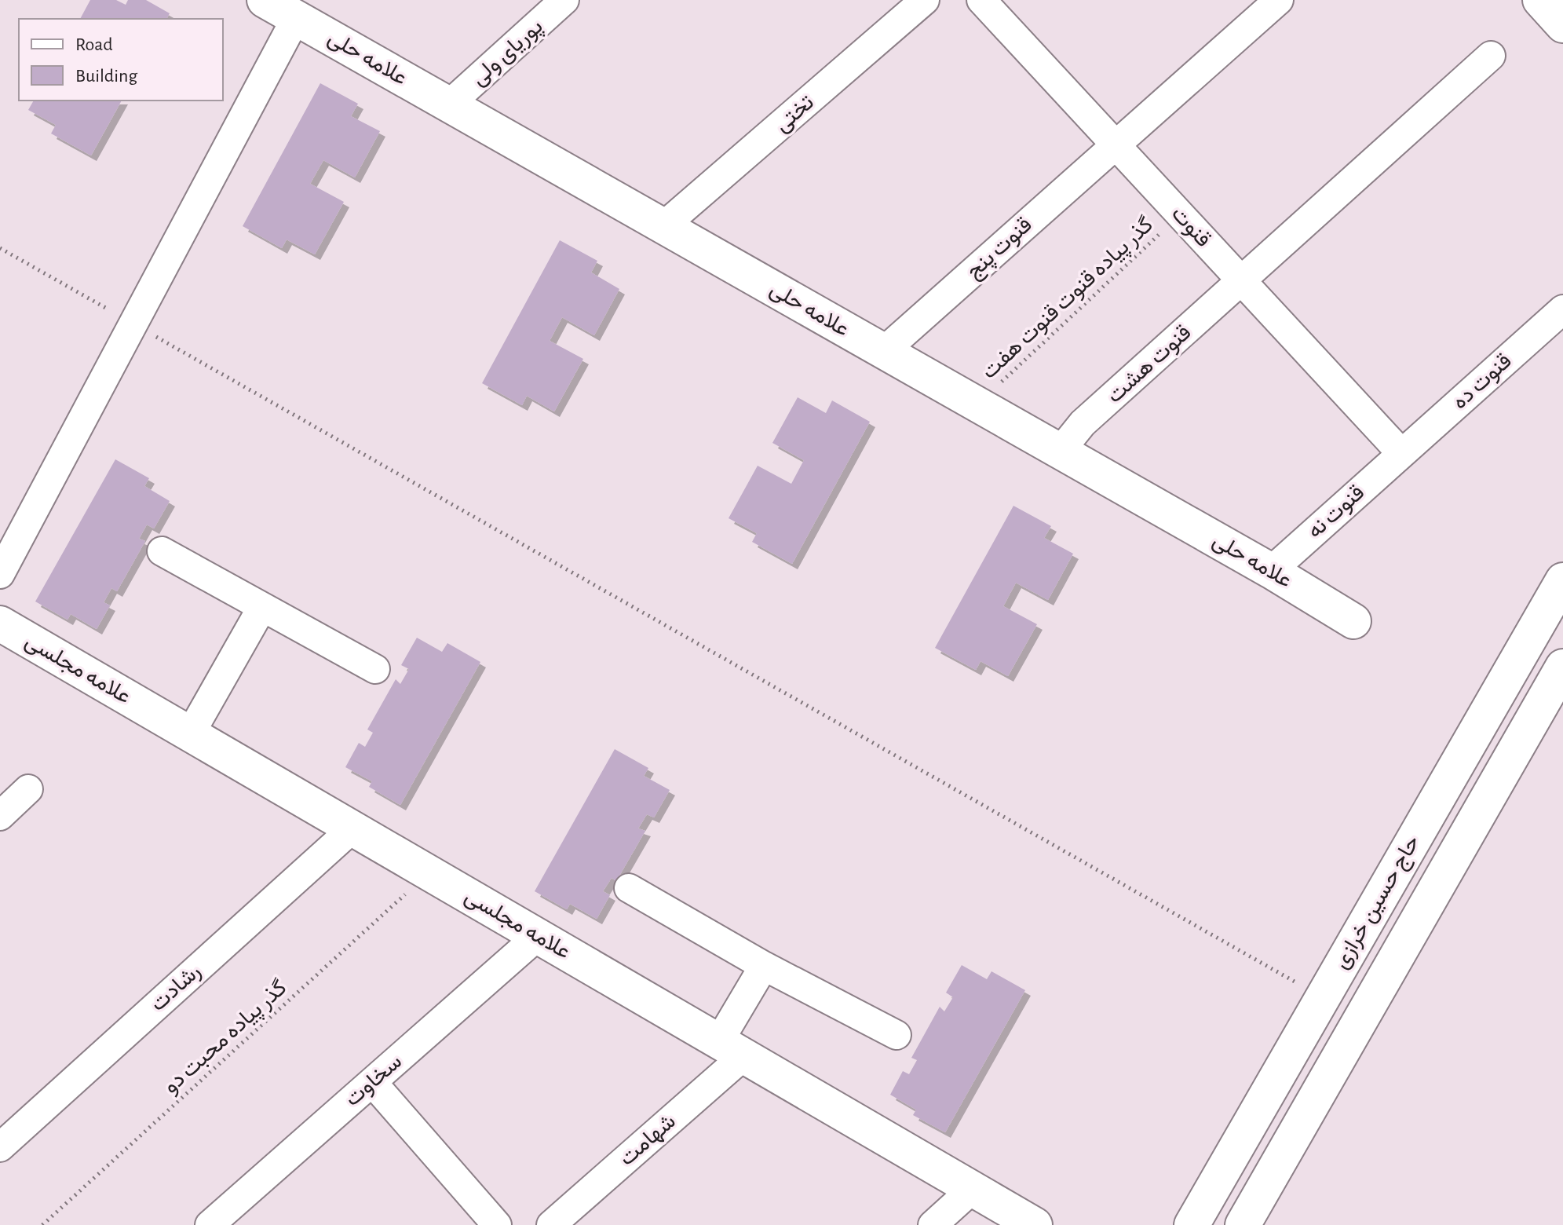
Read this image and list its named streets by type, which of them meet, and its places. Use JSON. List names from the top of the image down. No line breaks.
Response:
{"streets":{"street":["پوریای ولی","علامه حلی","تختی","قنوت","قنوت پنج","قنوت هشت","قنوت ده","قنوت نه","علامه مجلسی","حاج حسین خرازی","رشادت","سخاوت","شهامت"],"path":["گذر پیاده قنوت قنوت هفت","گذر پیاده محبت دو"]},"crossings":[["پوریای ولی","علامه حلی"],["علامه حلی","تختی"],["علامه حلی","قنوت پنج"],["علامه حلی","گذر پیاده قنوت قنوت هفت"],["علامه حلی","قنوت هشت"],["علامه حلی","قنوت نه"],["قنوت","قنوت پنج"],["قنوت","گذر پیاده قنوت قنوت هفت"],["قنوت","قنوت هشت"],["قنوت","قنوت ده"],["قنوت","قنوت نه"],["قنوت ده","قنوت نه"],["علامه مجلسی","رشادت"],["علامه مجلسی","گذر پیاده محبت دو"],["علامه مجلسی","سخاوت"],["علامه مجلسی","شهامت"]],"legend":["Road","Building"]}
